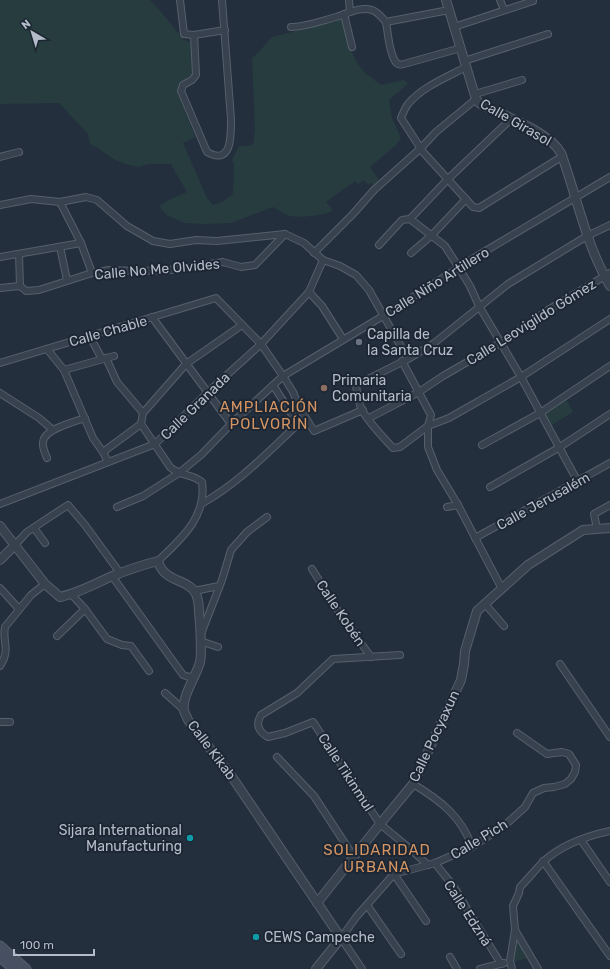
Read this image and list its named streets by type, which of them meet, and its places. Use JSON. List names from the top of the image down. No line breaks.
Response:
{"streets":{"street":["Calle Girasol","Calle No Me Olvides","Calle Niño Artillero","Calle Leovigildo Gómez","Calle Chable","Calle Granada","Calle Jerusalém","Calle Kobén","Calle Pocyaxun","Calle Kikab","Calle Tikinmul","Calle Pich","Calle Edzná"]},"crossings":[["Calle Girasol","Calle Niño Artillero"],["Calle Girasol","Calle Leovigildo Gómez"],["Calle Kobén","Calle Tikinmul"],["Calle Pocyaxun","Calle Kikab"],["Calle Pocyaxun","Calle Tikinmul"],["Calle Tikinmul","Calle Pich"],["Calle Pich","Calle Edzná"]],"districts":["AMPLIACIÓN POLVORÍN","SOLIDARIDAD URBANA"],"places":["Capilla de la Santa Cruz","Primaria Comunitaria","Sijara International Manufacturing","CEWS Campeche"],"scale_bar":"100 m","north":"top left"}
